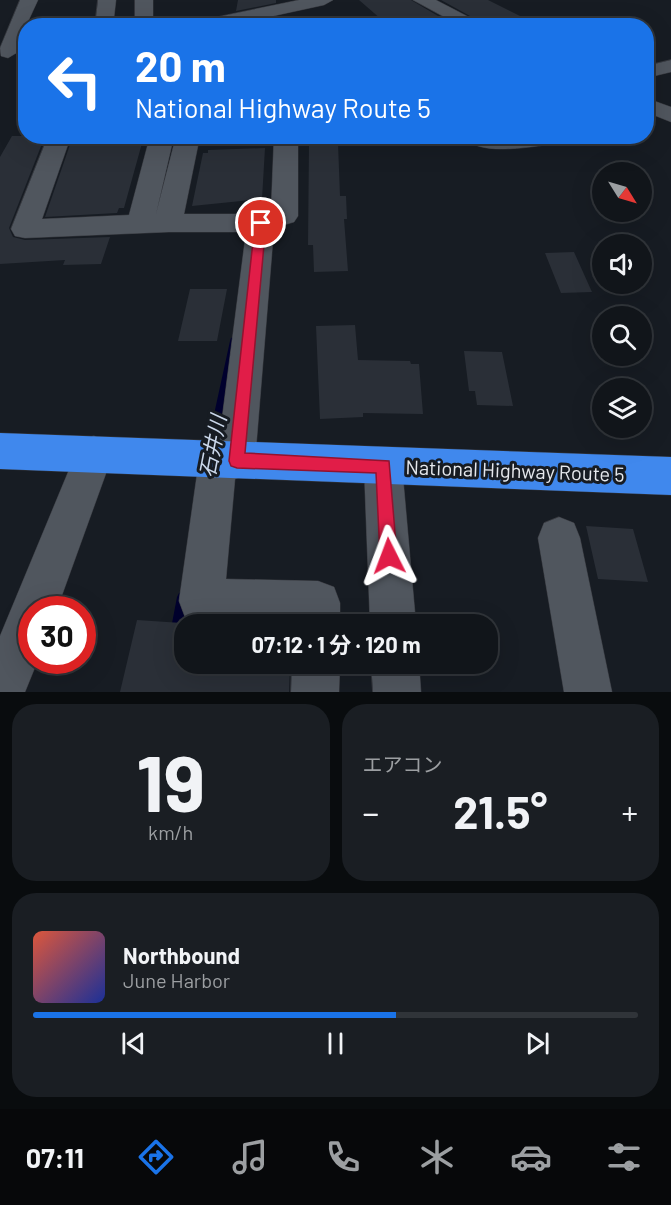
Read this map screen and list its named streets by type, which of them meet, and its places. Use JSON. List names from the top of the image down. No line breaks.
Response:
{"streets":{"highway":["National Highway Route 5"]},"water":["石井川"],"north":"bottom right","page":{"turn":["20 m","National Highway Route 5"],"limit":"30","trip":"07:12 · 1 分 · 120 m","tile":[["19","km/h"],"エアコン"],"heat":["−","21.5°","+"],"song":["Northbound","June Harbor"],"tabs":"07:11"}}
